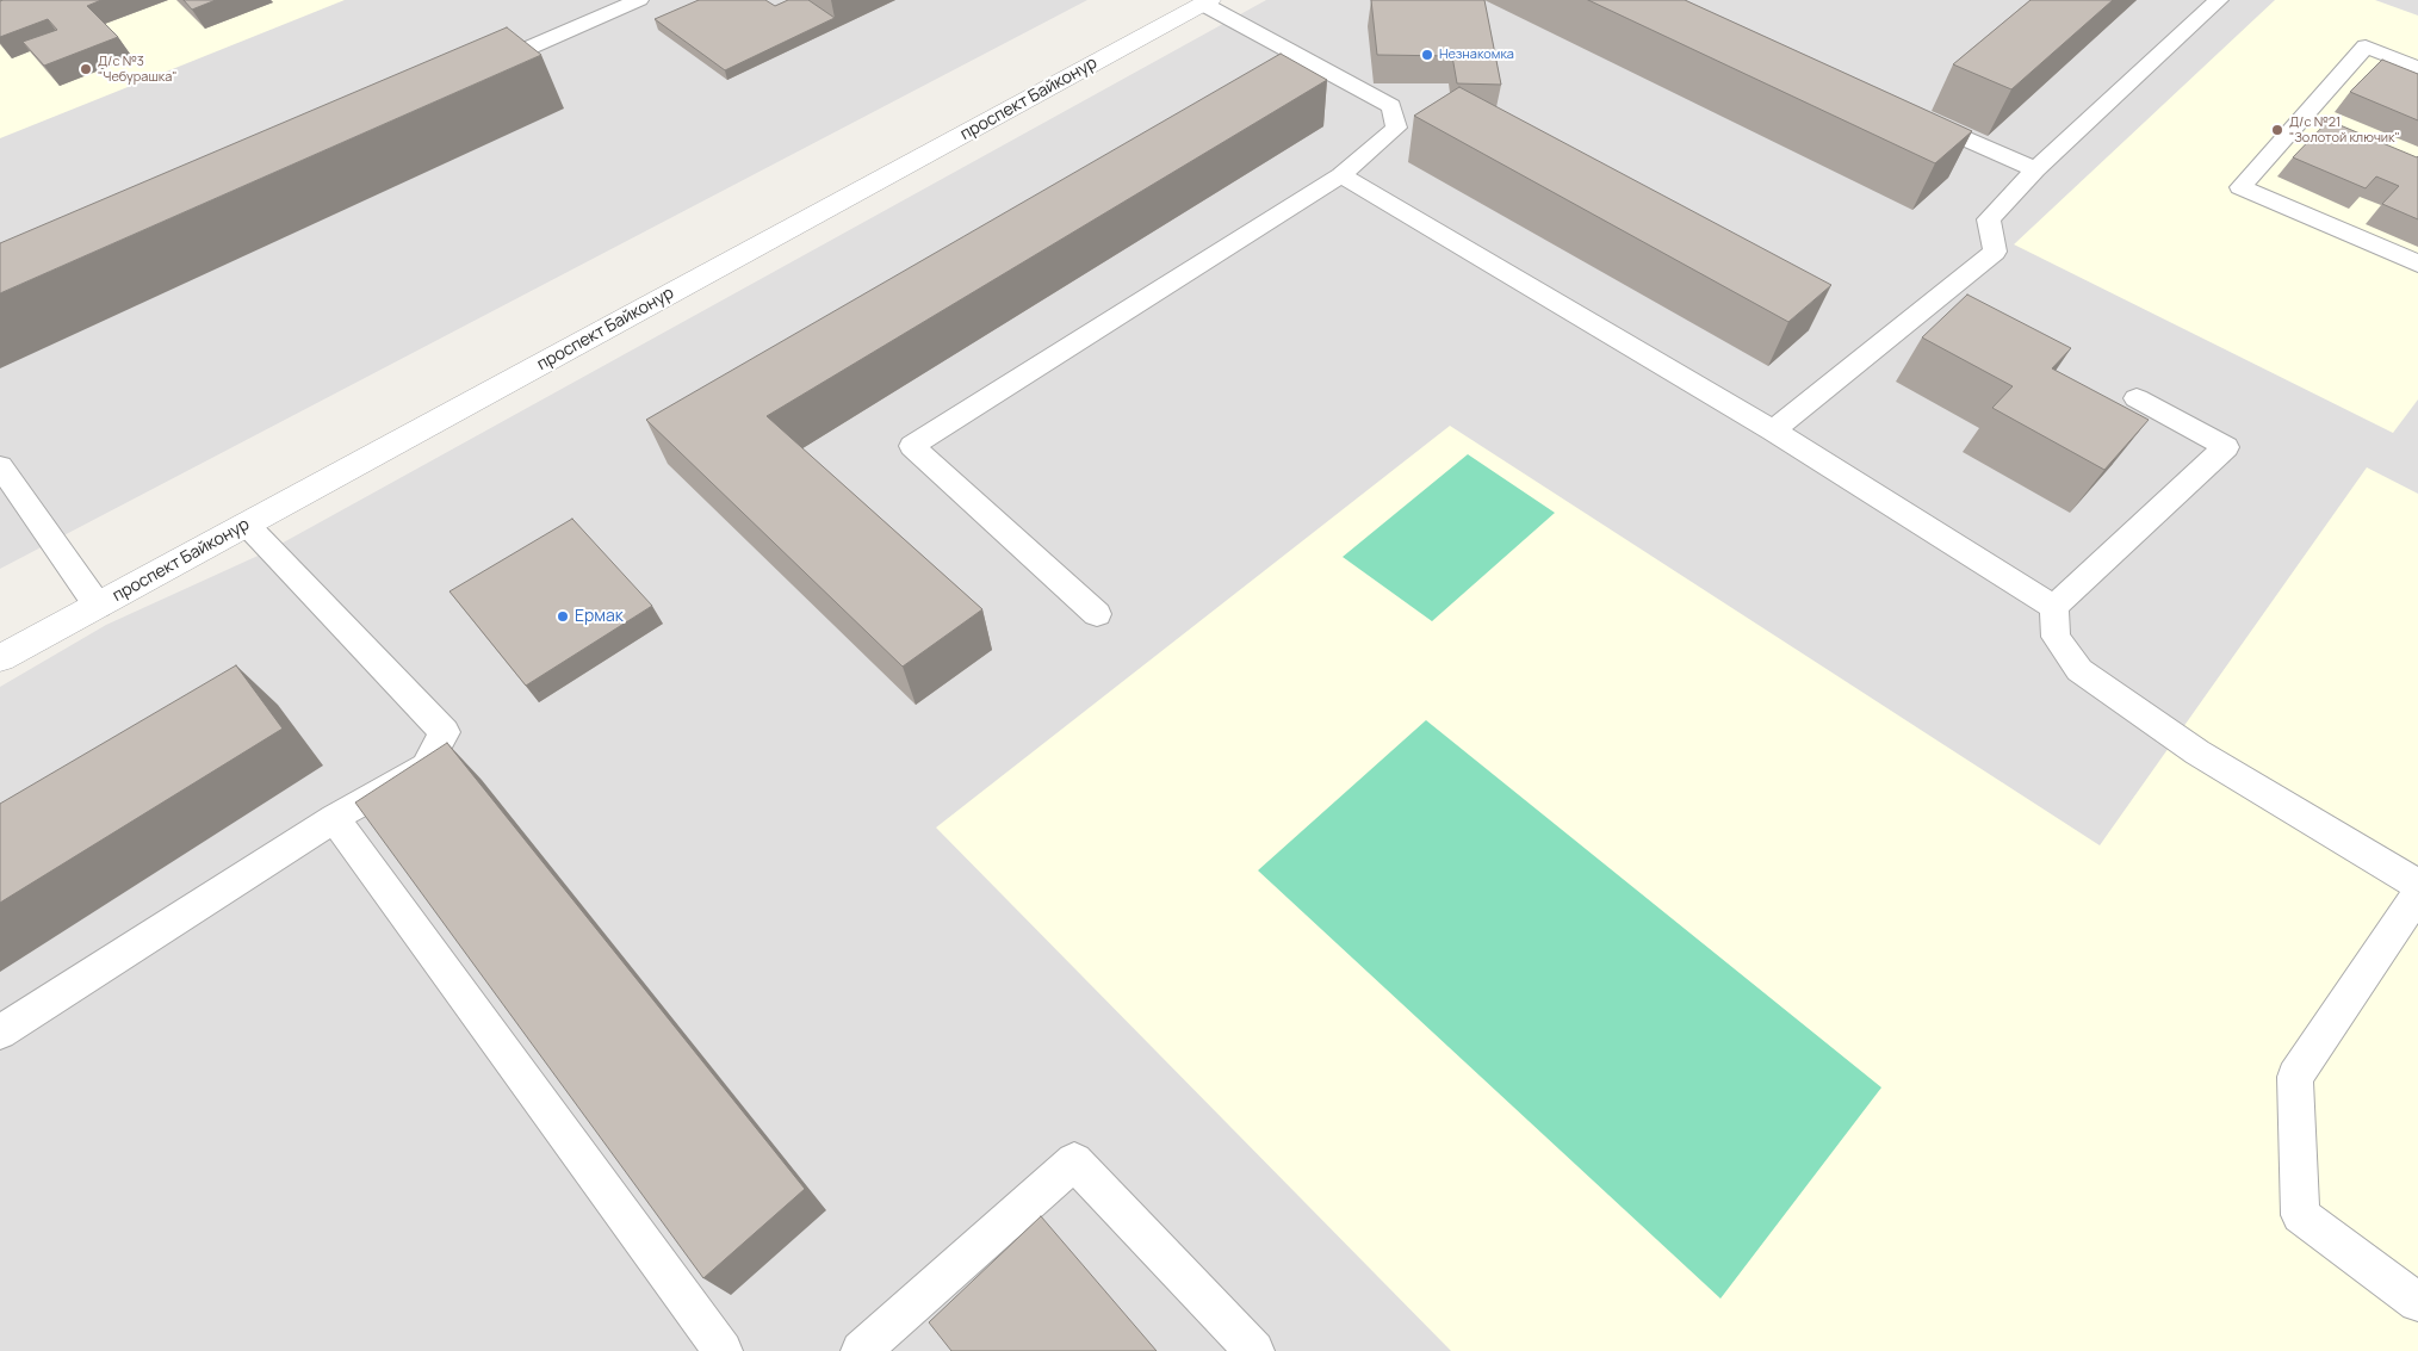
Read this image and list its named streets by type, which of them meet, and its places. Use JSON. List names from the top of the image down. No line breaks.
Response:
{"streets":{"street":["проспект Байконур"]},"places":["Незнакомка","Д/c №3 \"Чебурашка\"","Д/c №21 \"Золотой ключик\"","Ермак"]}
